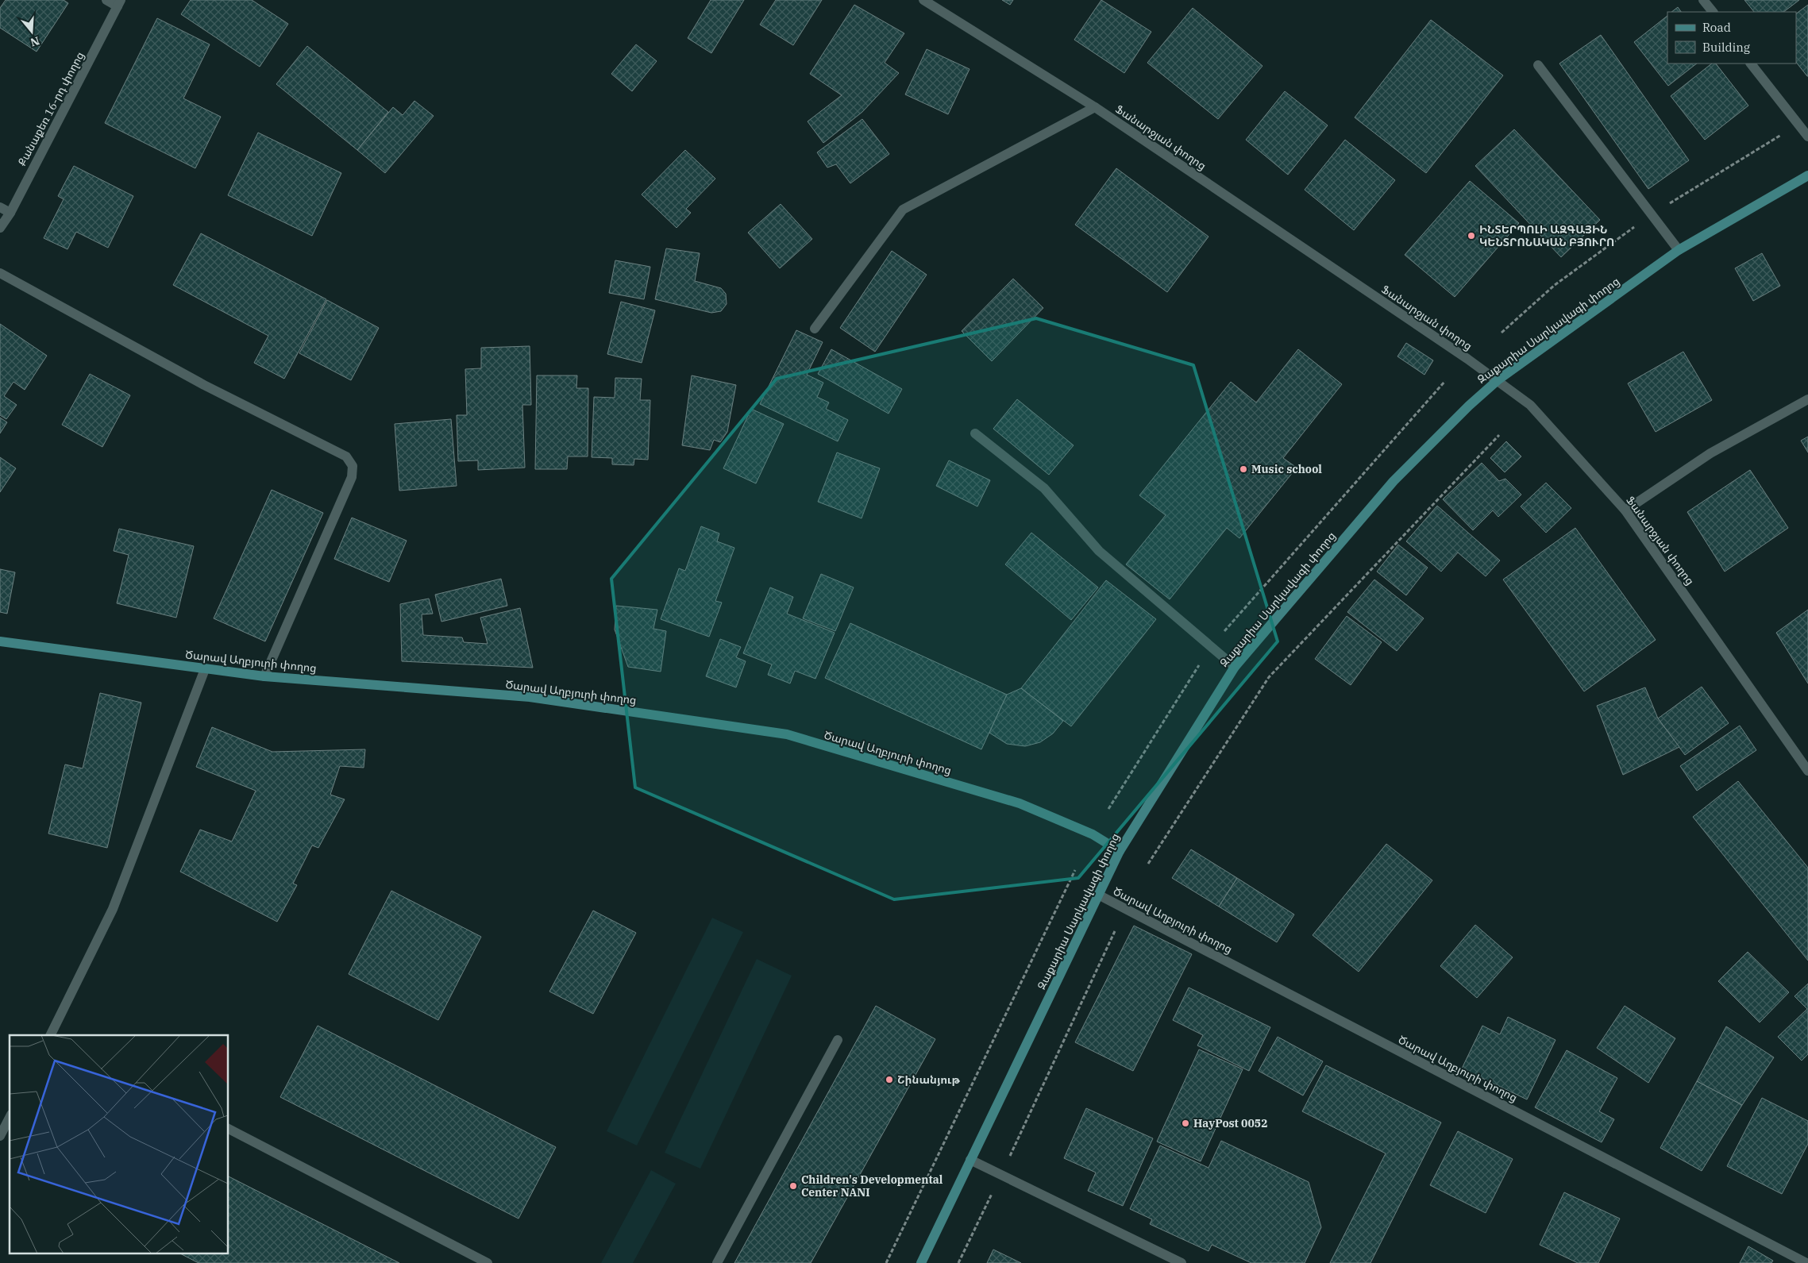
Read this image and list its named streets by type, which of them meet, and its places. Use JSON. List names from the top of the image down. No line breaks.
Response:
{"streets":{"main road":["Զաքարիա Սարկավագի փողոց","Ծարավ Աղբյուրի փողոց"],"street":["Քանաքեռ 16-րդ փողոց","Ֆանարջյան փողոց"]},"crossings":[["Ֆանարջյան փողոց","Զաքարիա Սարկավագի փողոց"],["Զաքարիա Սարկավագի փողոց","Ծարավ Աղբյուրի փողոց"]],"places":["ԻՆՏԵՐՊՈԼԻ ԱԶԳԱՅԻՆ ԿԵՆՏՐՈՆԱԿԱՆ ԲՅՈՒՐՈ","Music school","Շինանյութ","HayPost 0052","Children's Developmental Center NANI"],"legend":["Road","Building"],"north":"bottom"}
